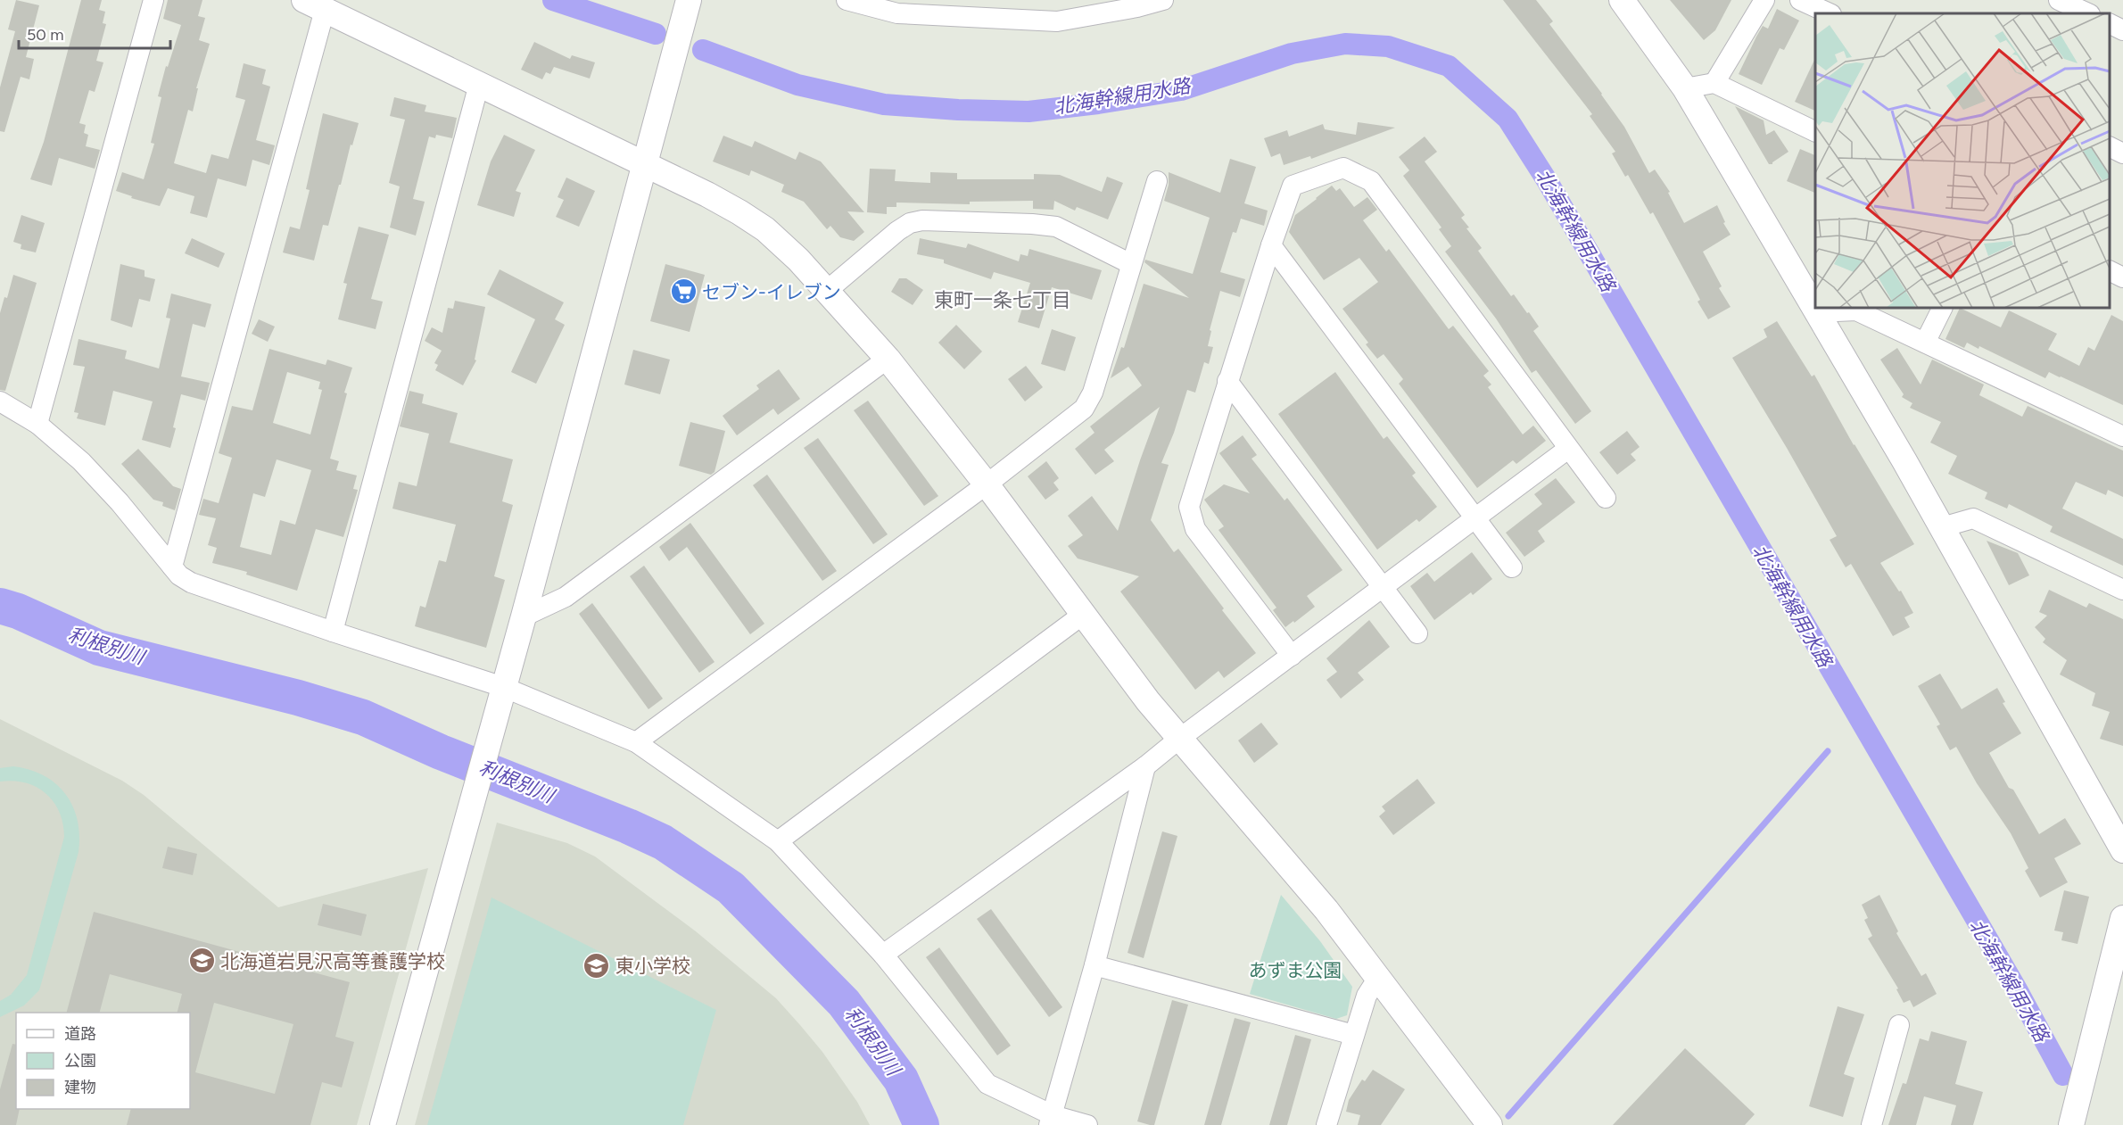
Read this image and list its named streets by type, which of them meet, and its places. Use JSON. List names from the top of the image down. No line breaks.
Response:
{"districts":["東町一条七丁目"],"water":["北海幹線用水路","利根別川"],"parks":["あずま公園"],"places":{"supermarket":["セブン-イレブン"],"school or university":["北海道岩見沢高等養護学校","東小学校"]},"legend":["道路","公園","建物"],"scale_bar":"50 m"}
